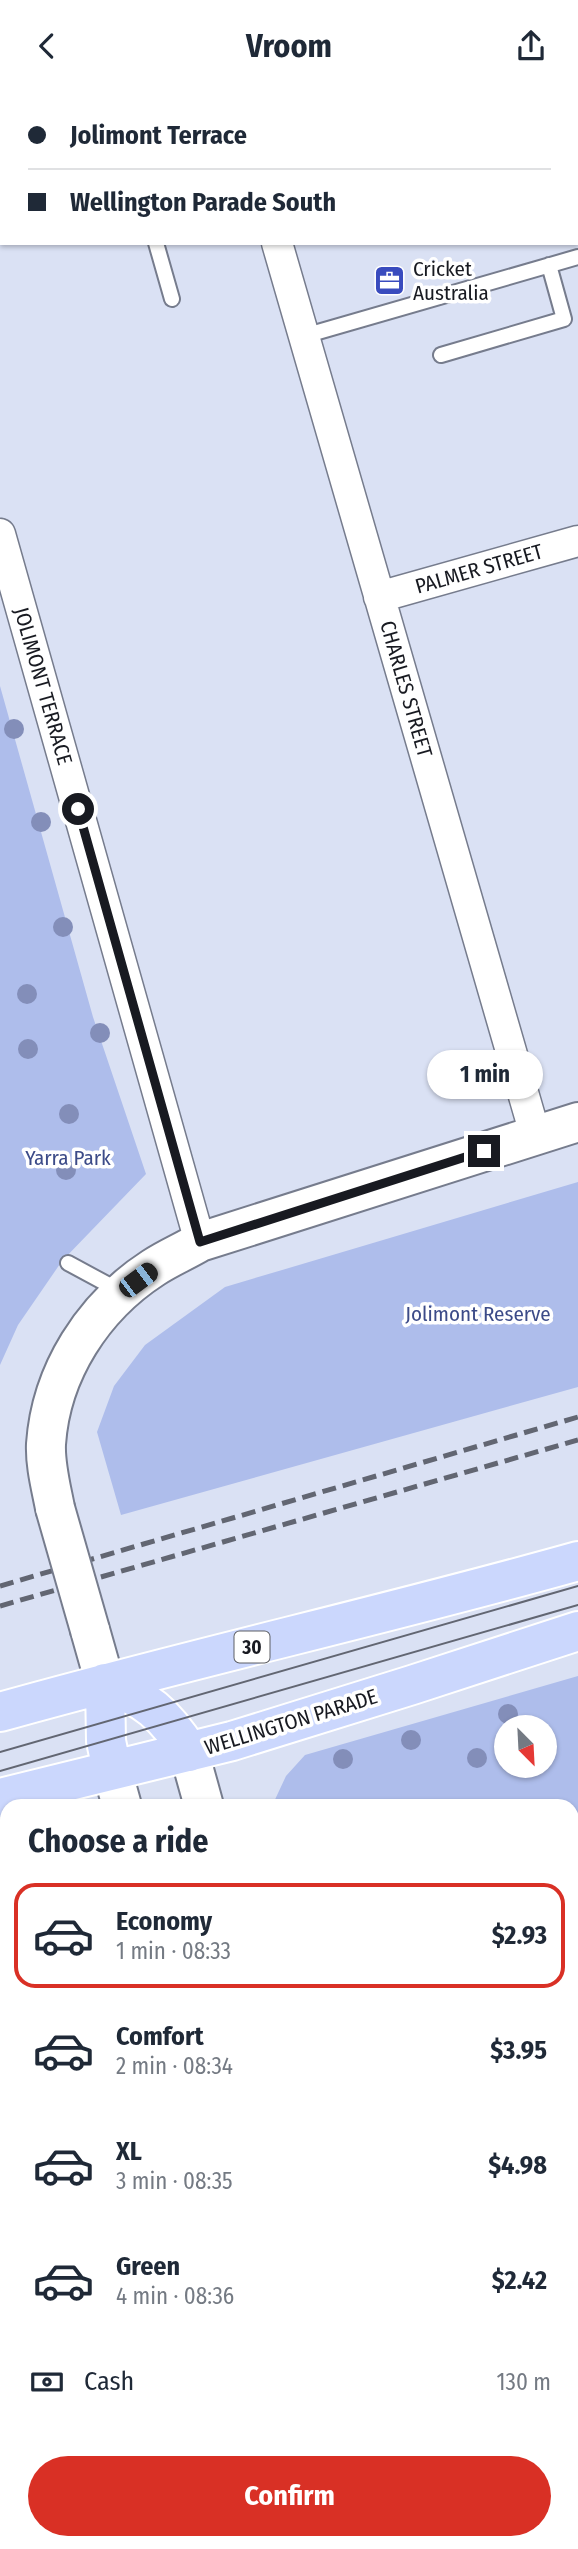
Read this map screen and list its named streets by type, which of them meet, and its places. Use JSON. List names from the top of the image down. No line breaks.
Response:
{"streets":{"main road":["30","WELLINGTON PARADE"],"street":["PALMER STREET","JOLIMONT TERRACE","CHARLES STREET"]},"crossings":[["PALMER STREET","CHARLES STREET"]],"parks":["Yarra Park","Jolimont Reserve"],"places":{"office":["Cricket Australia"]},"north":"bottom right","page":{"header":"Vroom","banner":["Jolimont Terrace","Wellington Parade South"],"bubble":"1 min","heading":"Choose a ride","list":[{"name":"Economy","note":"1 min · 08:33","value":"$2.93"},{"name":"Comfort","note":"2 min · 08:34","value":"$3.95"},{"name":"XL","note":"3 min · 08:35","value":"$4.98"},{"name":"Green","note":"4 min · 08:36","value":"$2.42"}],"pay":["Cash","130 m"],"buttons":"Confirm"}}
